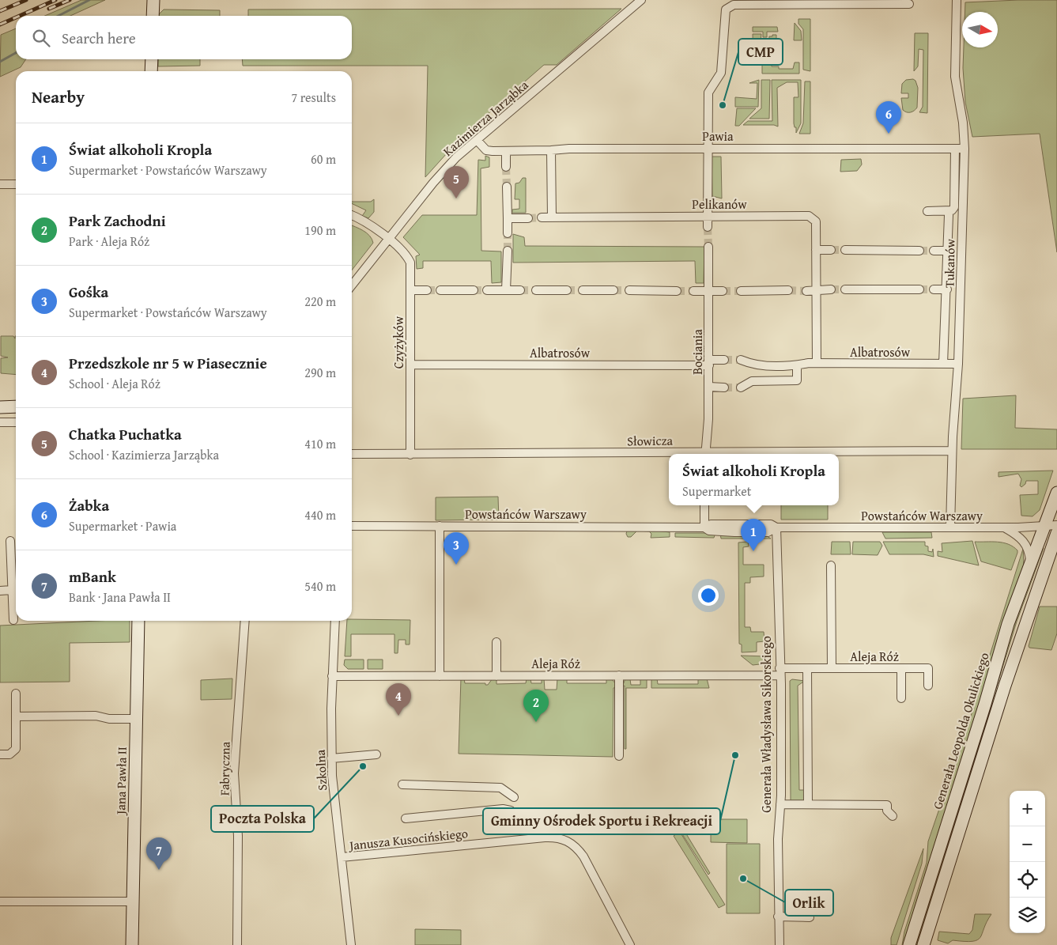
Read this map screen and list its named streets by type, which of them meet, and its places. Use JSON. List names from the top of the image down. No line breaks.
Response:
{"streets":{"main road":["Generała Leopolda Okulickiego","Jana Pawła II"],"street":["Kazimierza Jarząbka","Pawia","Pelikanów","Tukanów","Czyżyków","Bociania","Albatrosów","Słowicza","Powstańców Warszawy","Aleja Róż","Generała Władysława Sikorskiego","Fabryczna","Szkolna","Janusza Kusocińskiego"]},"crossings":[["Kazimierza Jarząbka","Pawia"],["Kazimierza Jarząbka","Czyżyków"],["Pawia","Tukanów"],["Pelikanów","Albatrosów"],["Tukanów","Albatrosów"],["Tukanów","Słowicza"],["Tukanów","Powstańców Warszawy"],["Czyżyków","Albatrosów"],["Czyżyków","Słowicza"],["Bociania","Albatrosów"],["Powstańców Warszawy","Generała Władysława Sikorskiego"],["Powstańców Warszawy","Generała Leopolda Okulickiego"],["Aleja Róż","Generała Władysława Sikorskiego"],["Aleja Róż","Szkolna"],["Szkolna","Janusza Kusocińskiego"]],"places":["CMP","Gminny Ośrodek Sportu i Rekreacji","Poczta Polska","Orlik"],"north":"right","page":{"search":"Search here","heading":["Nearby","7 results"],"pins":["6","5","1","3","4","2","7"],"list":[{"mark":"1","name":"Świat alkoholi Kropla","note":"Supermarket · Powstańców Warszawy","value":"60 m"},{"mark":"2","name":"Park Zachodni","note":"Park · Aleja Róż","value":"190 m"},{"mark":"3","name":"Gośka","note":"Supermarket · Powstańców Warszawy","value":"220 m"},{"mark":"4","name":"Przedszkole nr 5 w Piasecznie","note":"School · Aleja Róż","value":"290 m"},{"mark":"5","name":"Chatka Puchatka","note":"School · Kazimierza Jarząbka","value":"410 m"},{"mark":"6","name":"Żabka","note":"Supermarket · Pawia","value":"440 m"},{"mark":"7","name":"mBank","note":"Bank · Jana Pawła II","value":"540 m"}],"popup":["Świat alkoholi Kropla","Supermarket"],"map_buttons":["+","−"]}}
